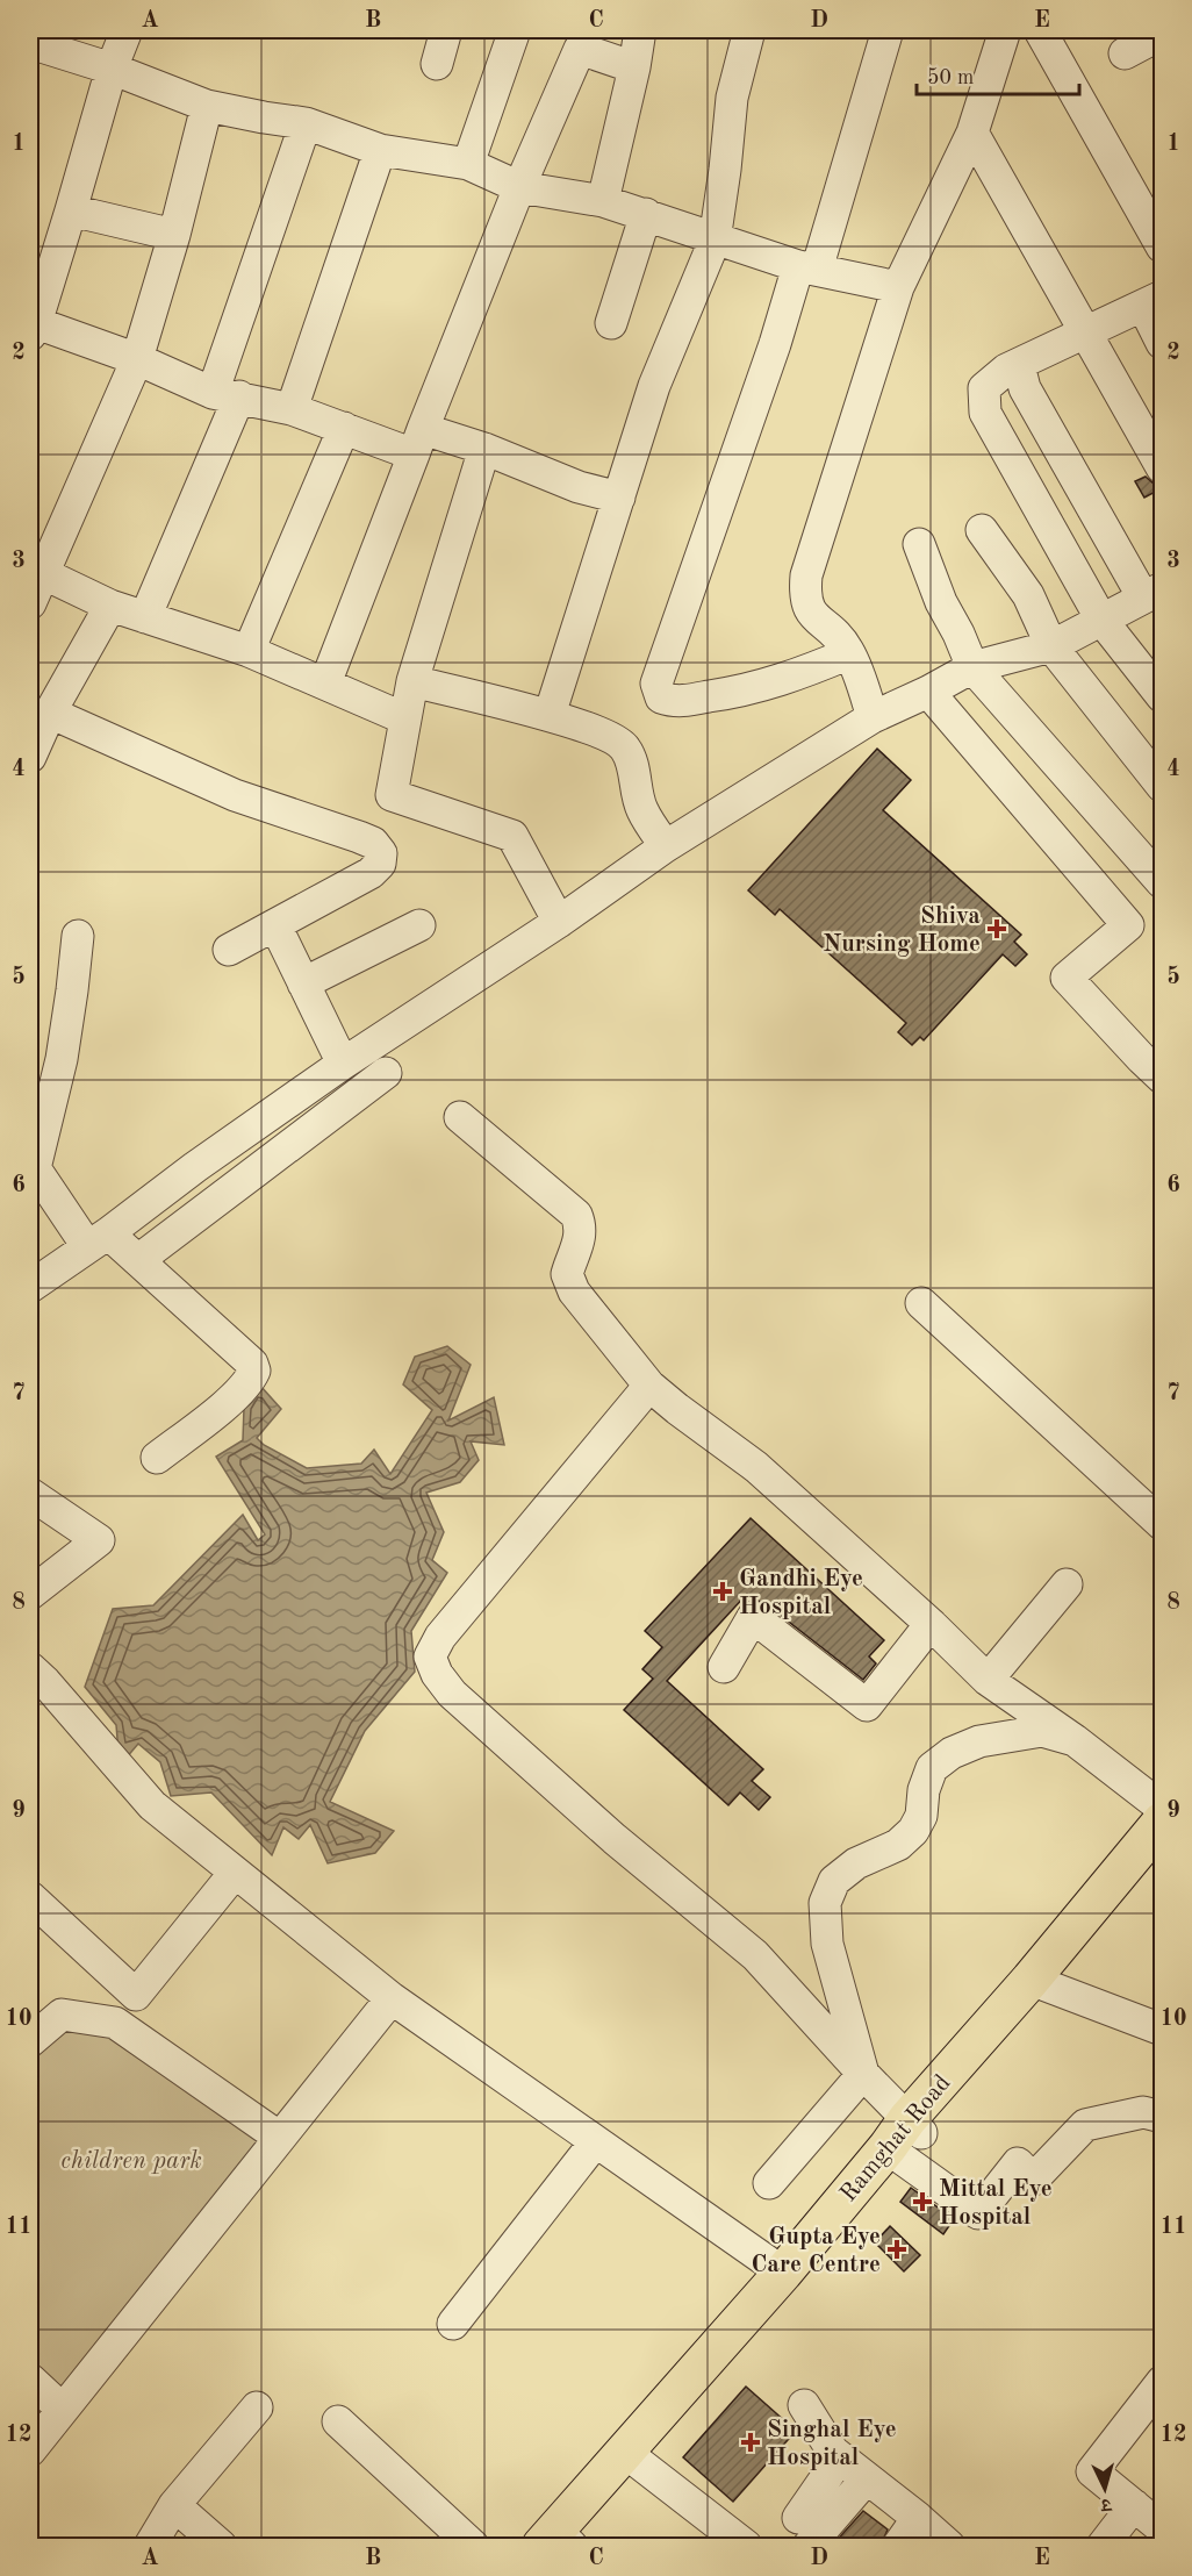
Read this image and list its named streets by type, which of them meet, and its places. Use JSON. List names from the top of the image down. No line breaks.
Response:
{"streets":{"main road":["Ramghat Road"]},"parks":["children park"],"places":{"health":["Shiva Nursing Home","Gandhi Eye Hospital","Mittal Eye Hospital","Gupta Eye Care Centre","Singhal Eye Hospital"]},"scale_bar":"50 m","north":"bottom","grid":{"columns":["A","B","C","D","E"],"rows":["1","2","3","4","5","6","7","8","9","10","11","12"]}}
